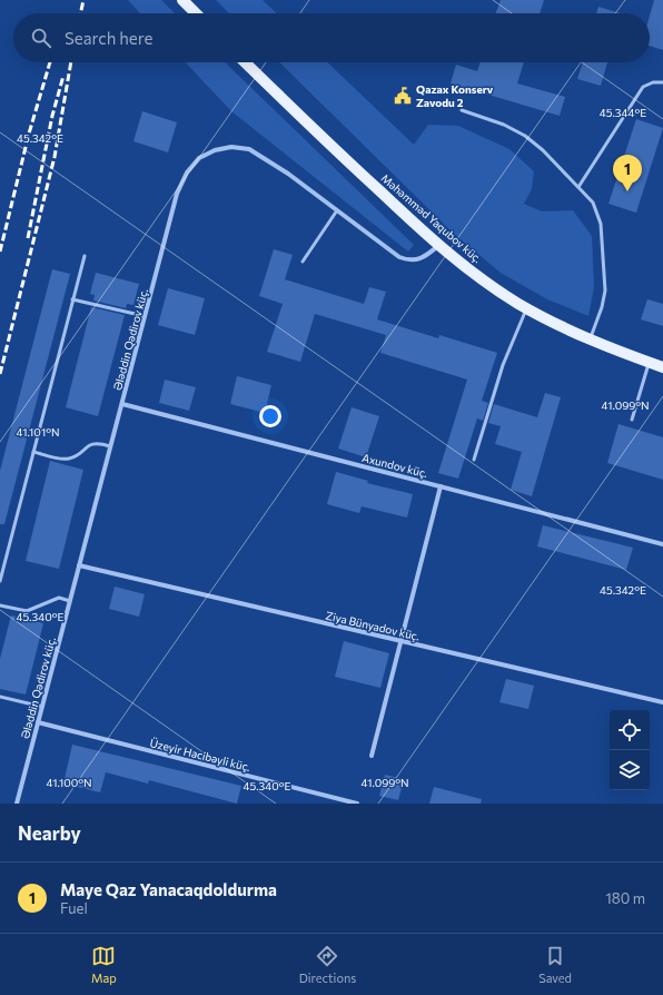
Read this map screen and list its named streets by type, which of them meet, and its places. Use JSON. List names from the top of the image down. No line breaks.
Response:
{"streets":{"main road":["Məhəmməd Yaqubov küç."],"street":["Ələddin Qədirov küç.","Axundov küç.","Ziya Bünyadov küç.","Üzeyir Hacibəyli küç."]},"crossings":[["Məhəmməd Yaqubov küç.","Ələddin Qədirov küç."],["Ələddin Qədirov küç.","Axundov küç."],["Ələddin Qədirov küç.","Ziya Bünyadov küç."],["Ələddin Qədirov küç.","Üzeyir Hacibəyli küç."]],"places":{"public building":["Qazax Konserv Zavodu 2"]},"page":{"search":"Search here","pins":"1","heading":"Nearby","list":[{"mark":"1","name":"Maye Qaz Yanacaqdoldurma","note":"Fuel","value":"180 m"}],"nav":["Map","Directions","Saved"]},"coordinates":["45.344°E","45.342°E","41.099°N","41.101°N","45.340°E","41.100°N"]}
